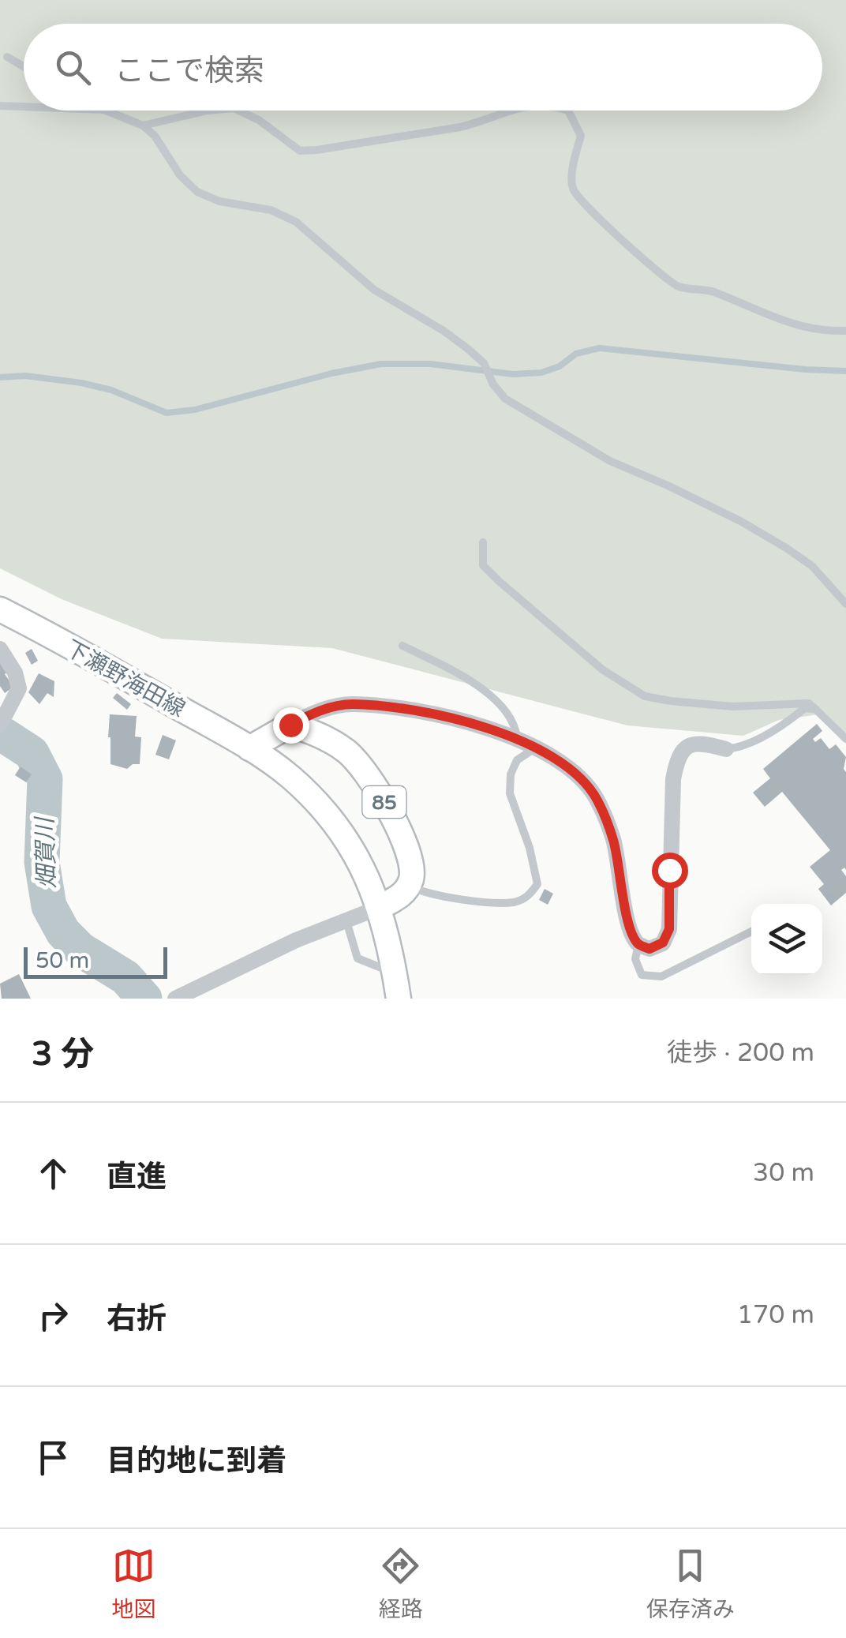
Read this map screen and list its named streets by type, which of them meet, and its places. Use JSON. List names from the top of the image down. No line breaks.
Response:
{"streets":{"main road":["下瀬野海田線","85"]},"water":["畑賀川"],"scale_bar":"50 m","page":{"search":"ここで検索","scale":"50 m","heading":["3 分","徒歩 · 200 m"],"list":[["直進","30 m"],["右折","170 m"],"目的地に到着"],"nav":["地図","経路","保存済み"]}}
